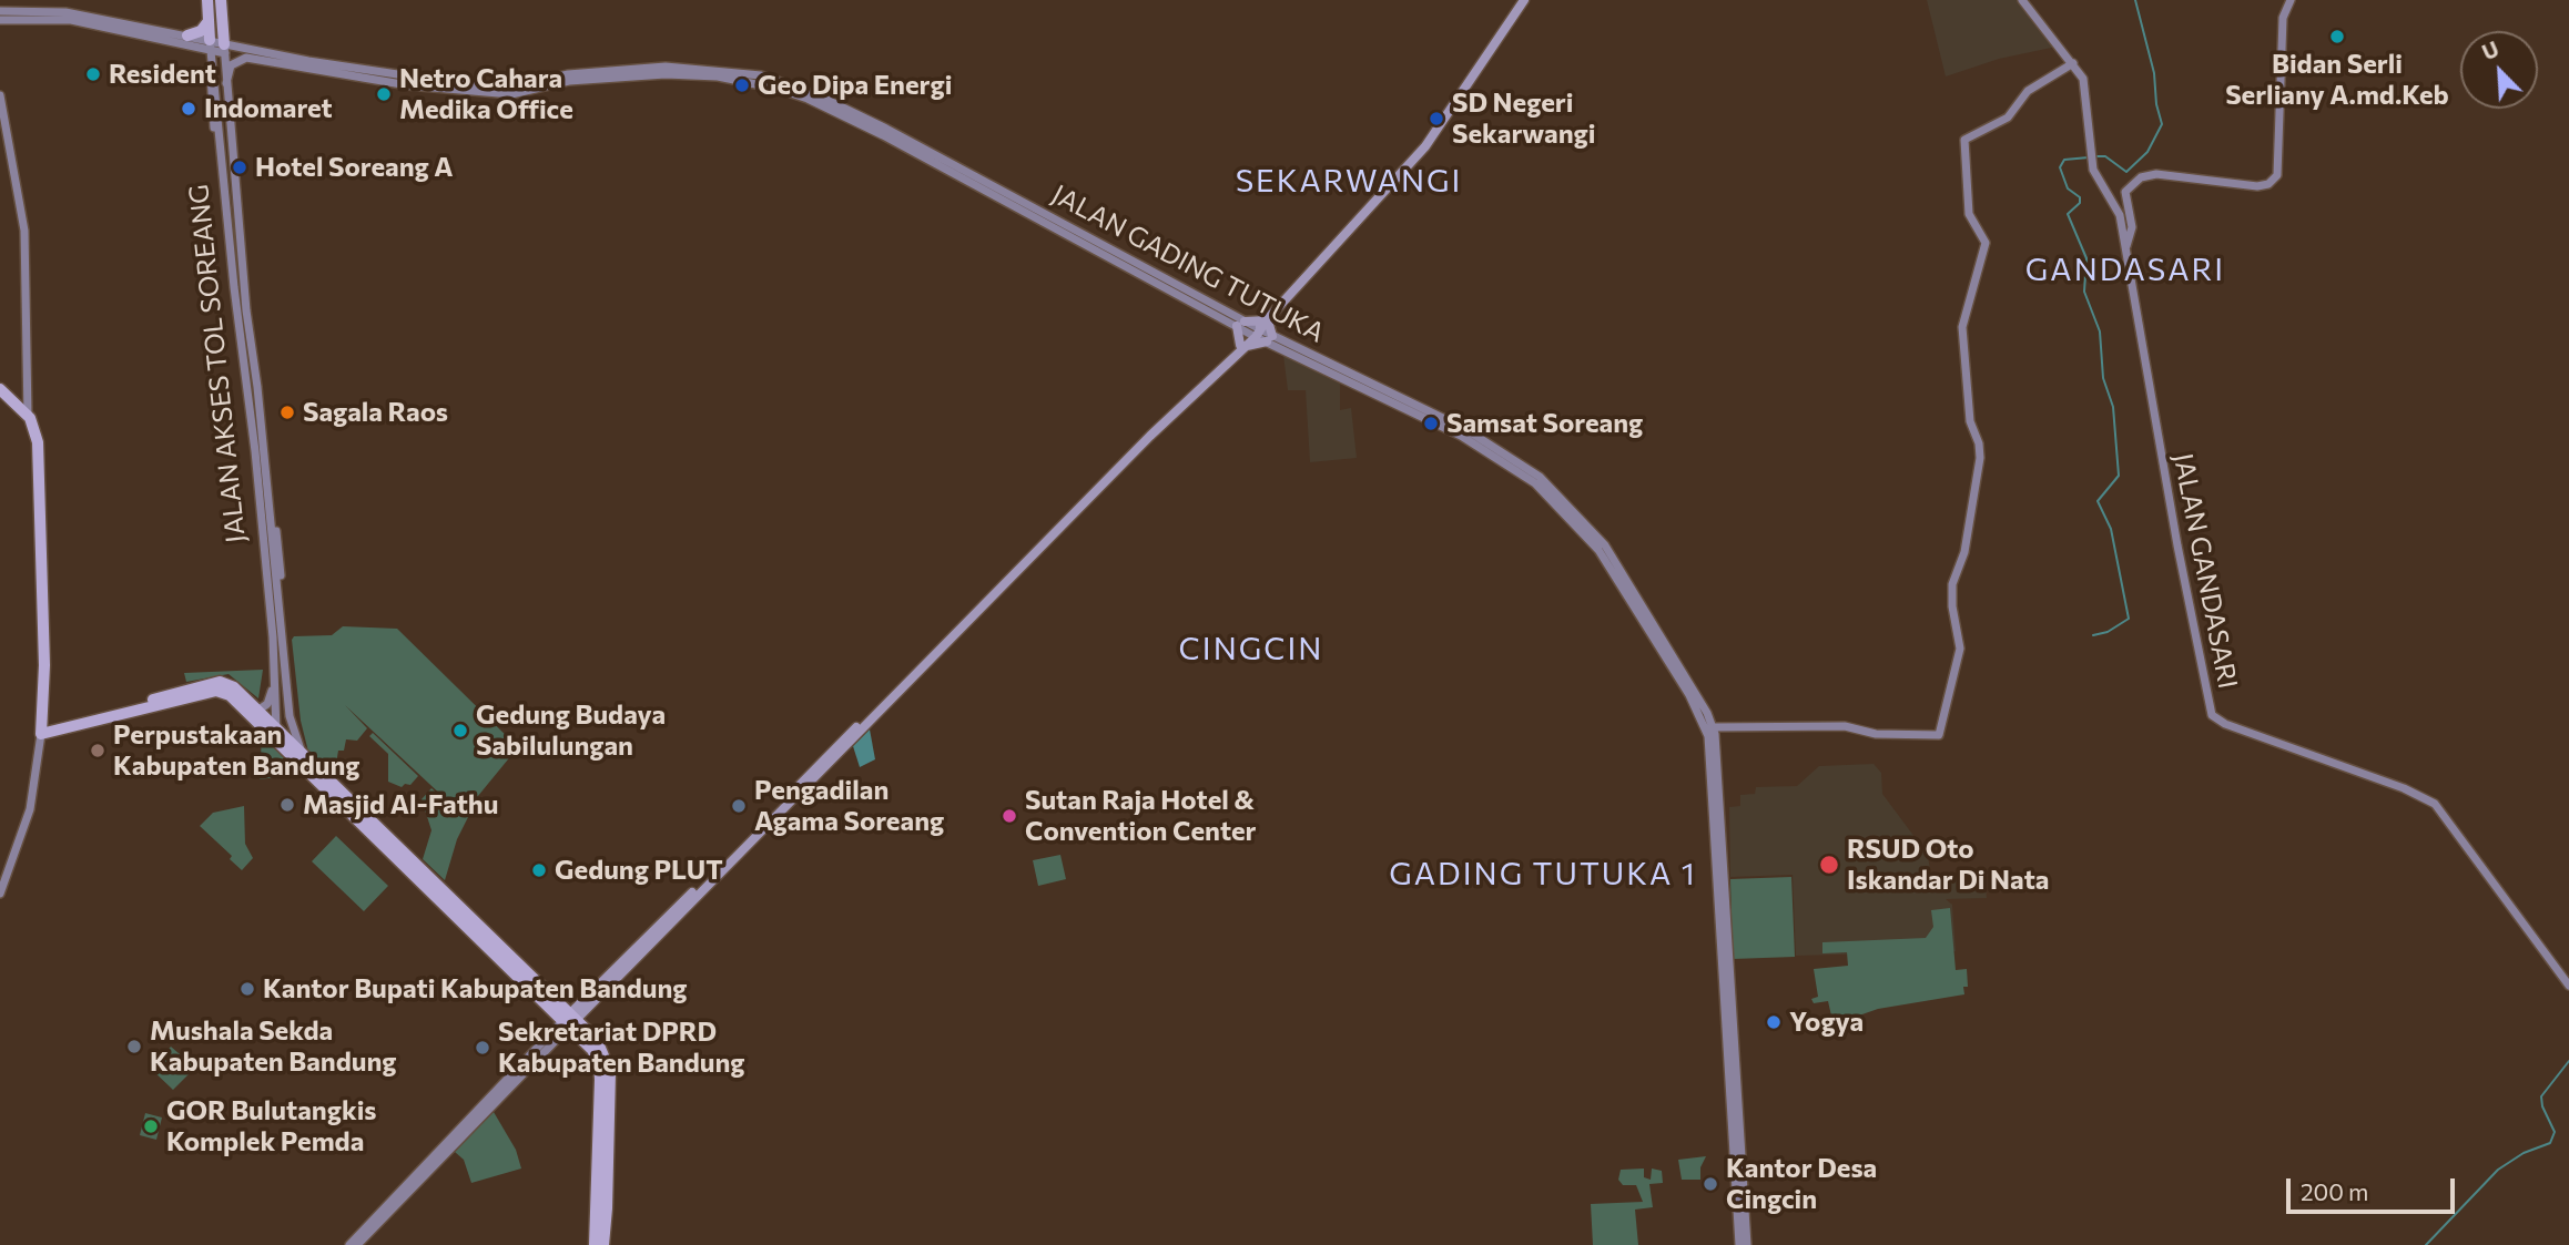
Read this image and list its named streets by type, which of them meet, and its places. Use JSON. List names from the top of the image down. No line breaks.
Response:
{"streets":{"main road":["JALAN GADING TUTUKA","JALAN AKSES TOL SOREANG","JALAN GANDASARI"]},"crossings":[["JALAN GADING TUTUKA","JALAN AKSES TOL SOREANG"]],"districts":["SEKARWANGI","GANDASARI","CINGCIN","GADING TUTUKA 1"],"places":["Bidan Serli Serliany A.md.Keb","Resident","Geo Dipa Energi","Netro Cahara Medika Office","Indomaret","SD Negeri Sekarwangi","Hotel Soreang A","Sagala Raos","Samsat Soreang","Gedung Budaya Sabilulungan","Perpustakaan Kabupaten Bandung","Masjid Al-Fathu","Pengadilan Agama Soreang","Sutan Raja Hotel & Convention Center","RSUD Oto Iskandar Di Nata","Gedung PLUT","Kantor Bupati Kabupaten Bandung","Yogya","Mushala Sekda Kabupaten Bandung","Sekretariat DPRD Kabupaten Bandung","GOR Bulutangkis Komplek Pemda","Kantor Desa Cingcin"],"scale_bar":"200 m","north":"top left"}
